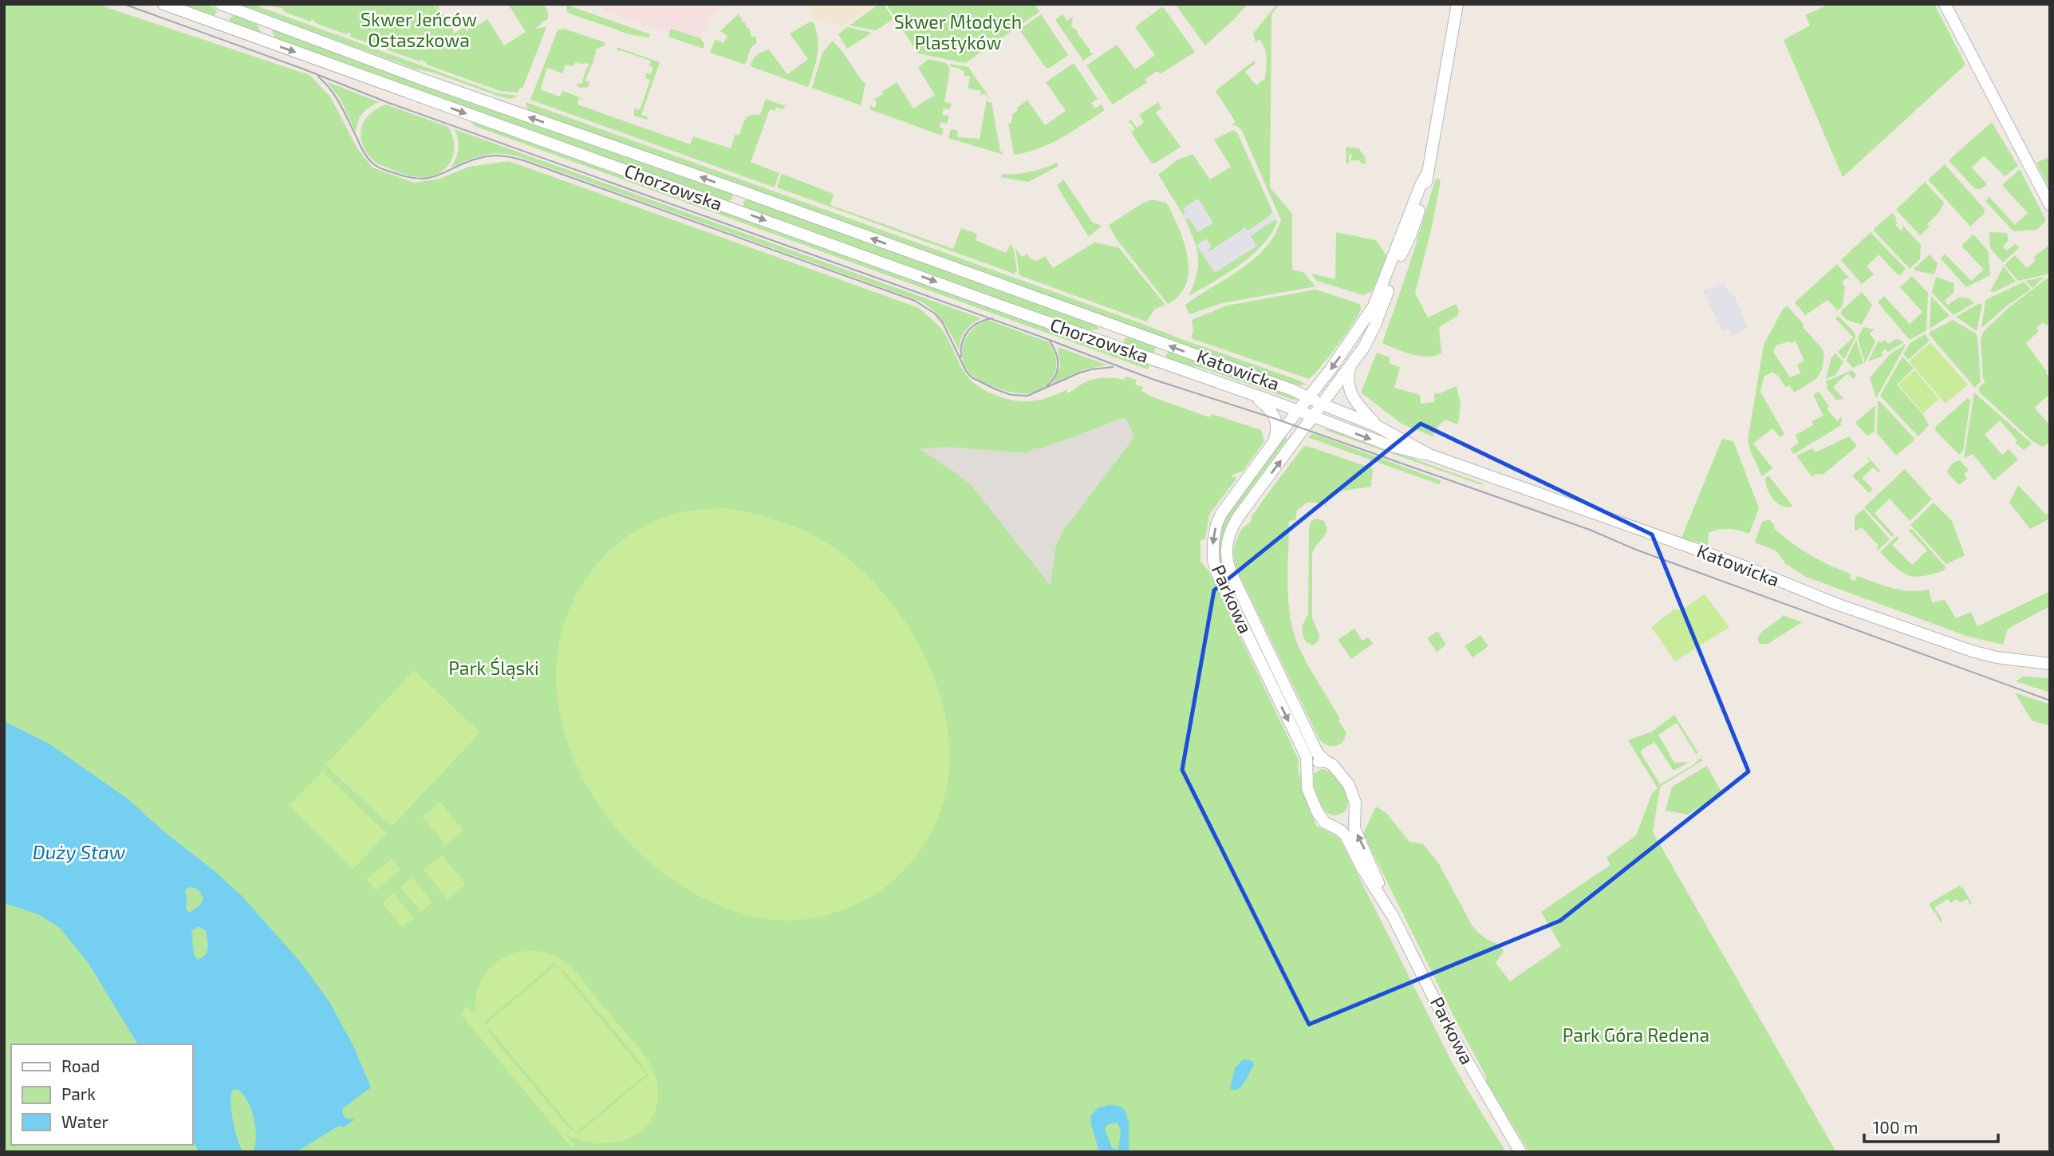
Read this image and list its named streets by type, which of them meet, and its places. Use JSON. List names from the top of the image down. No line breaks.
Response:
{"streets":{"main road":["Chorzowska","Katowicka","Parkowa"]},"crossings":[["Chorzowska","Katowicka"],["Katowicka","Parkowa"]],"water":["Duży Staw"],"parks":["Skwer Jeńców Ostaszkowa","Skwer Młodych Plastyków","Park Śląski","Park Góra Redena"],"legend":["Road","Park","Water"],"scale_bar":"100 m"}
